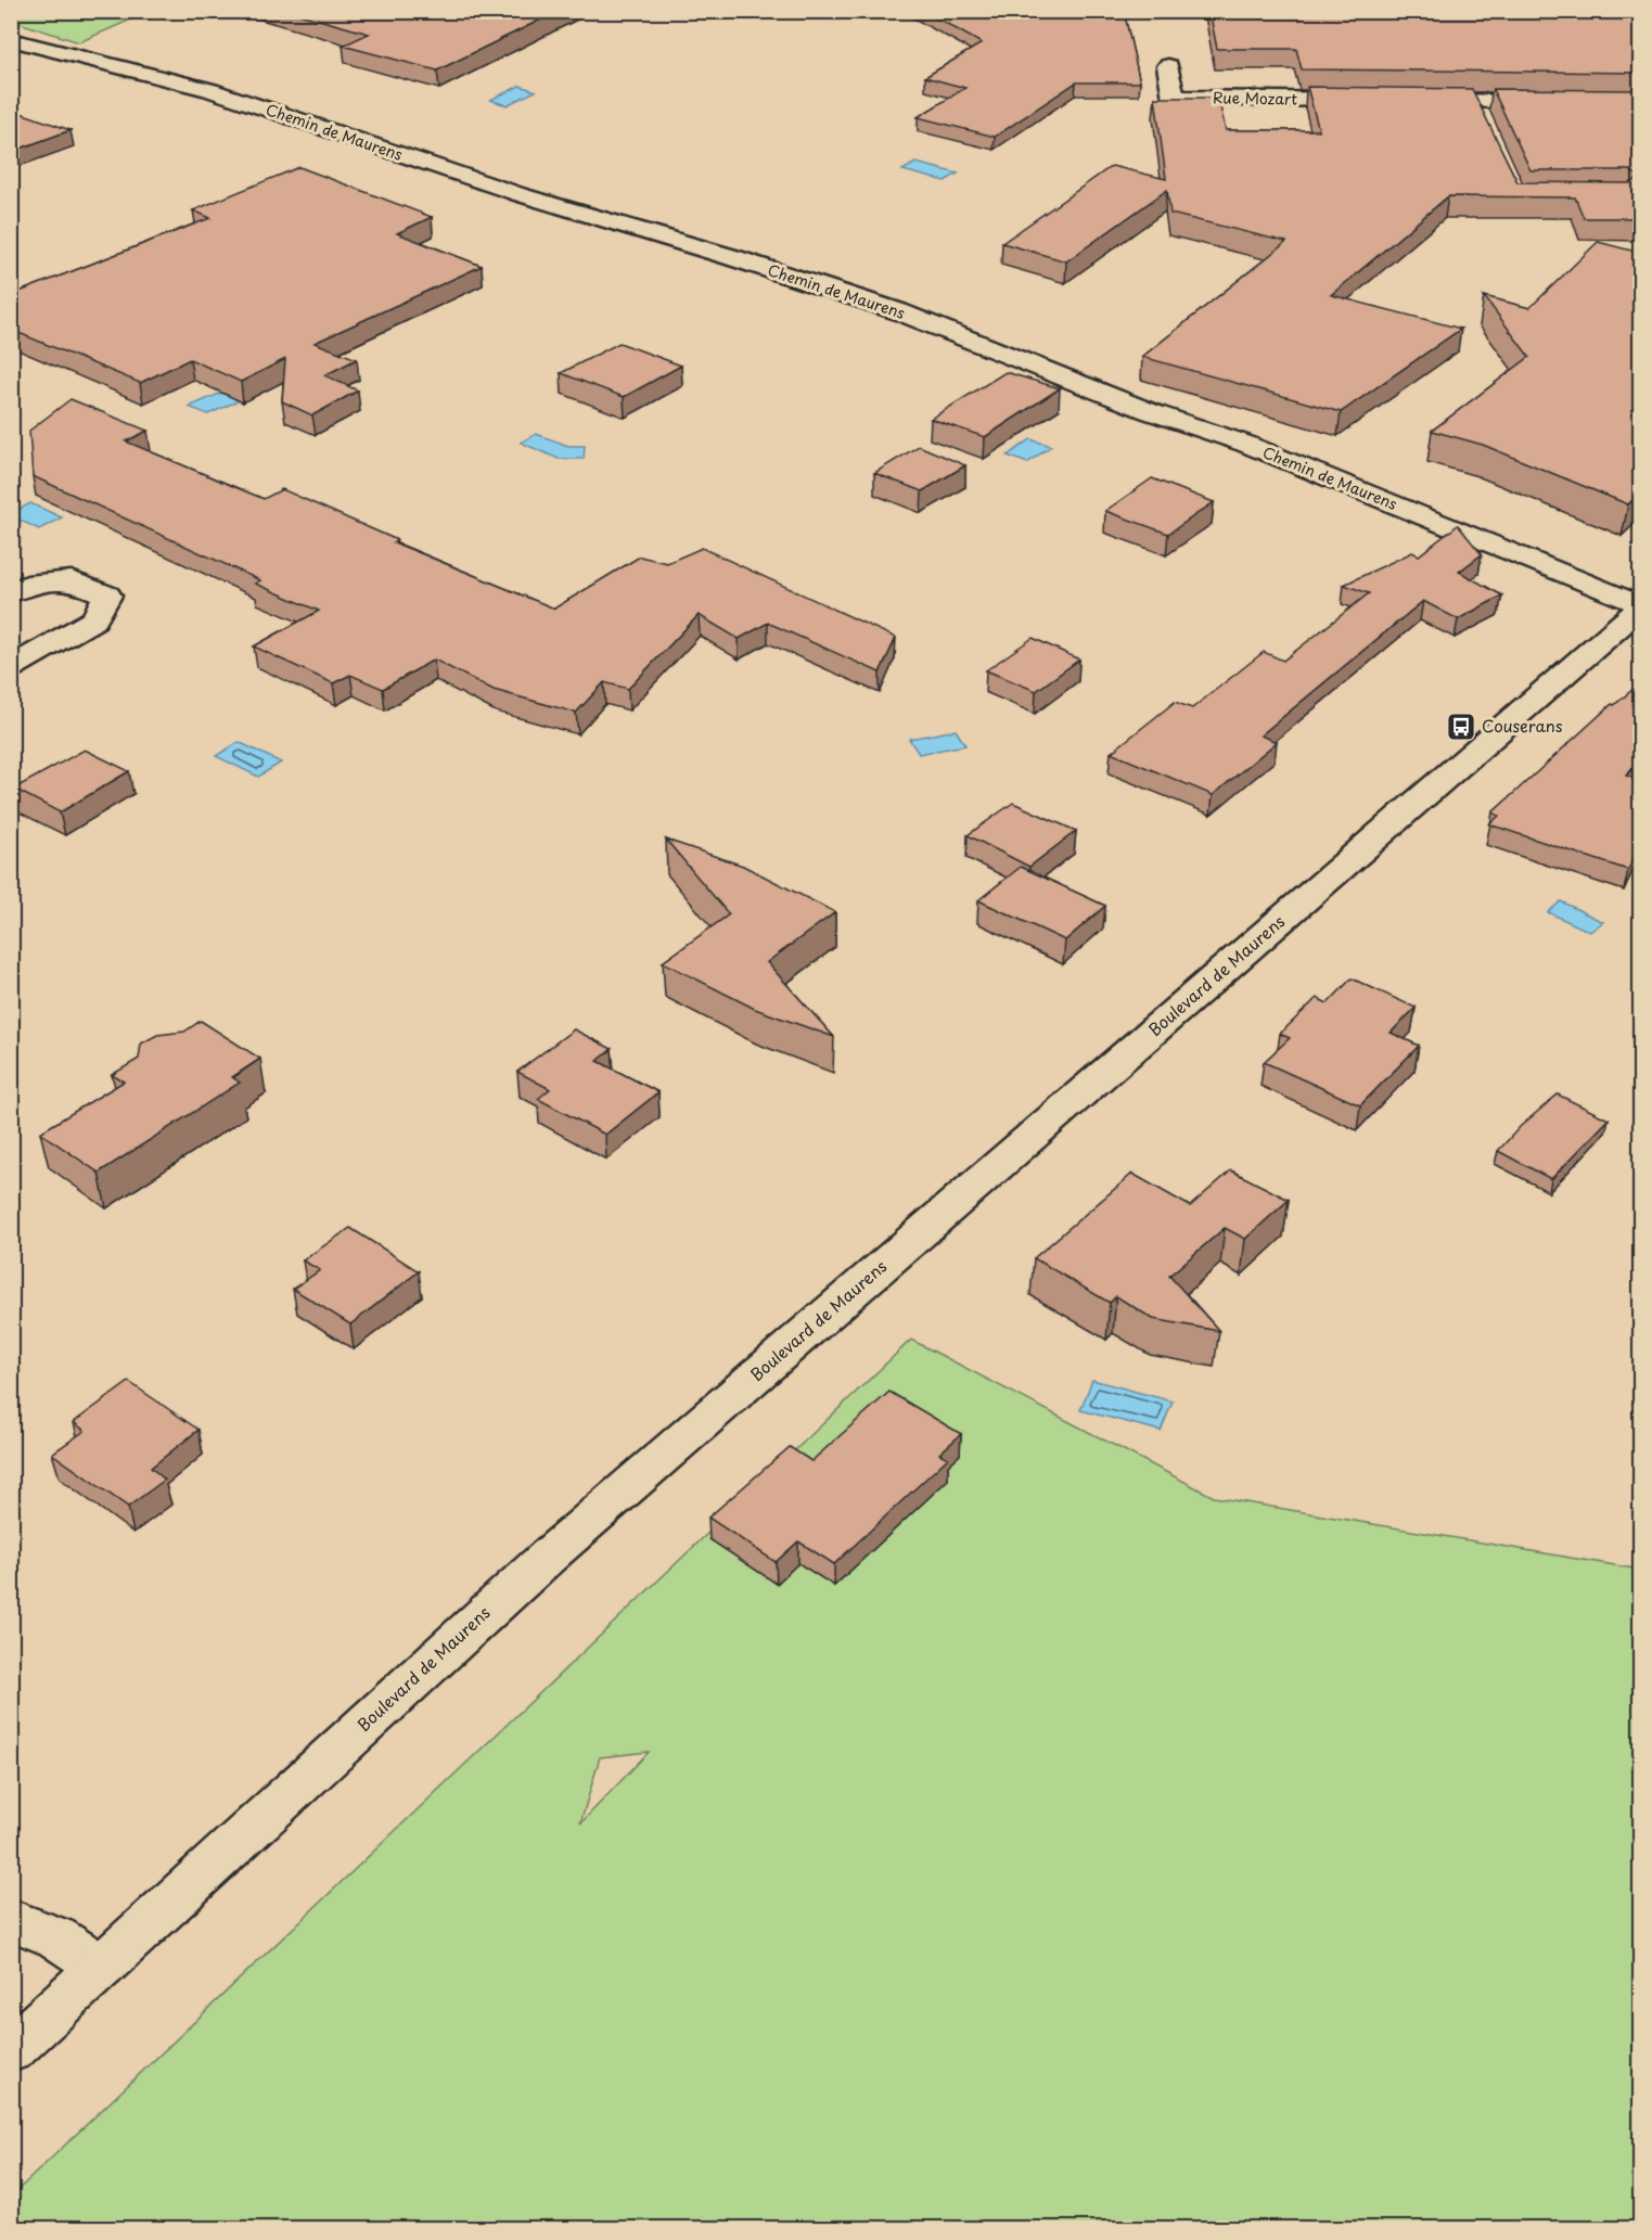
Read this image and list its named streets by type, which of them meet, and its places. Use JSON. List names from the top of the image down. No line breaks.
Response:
{"streets":{"street":["Rue Mozart","Chemin de Maurens","Boulevard de Maurens"]},"crossings":[["Chemin de Maurens","Boulevard de Maurens"]],"places":{"bus stop":["Couserans"]}}
